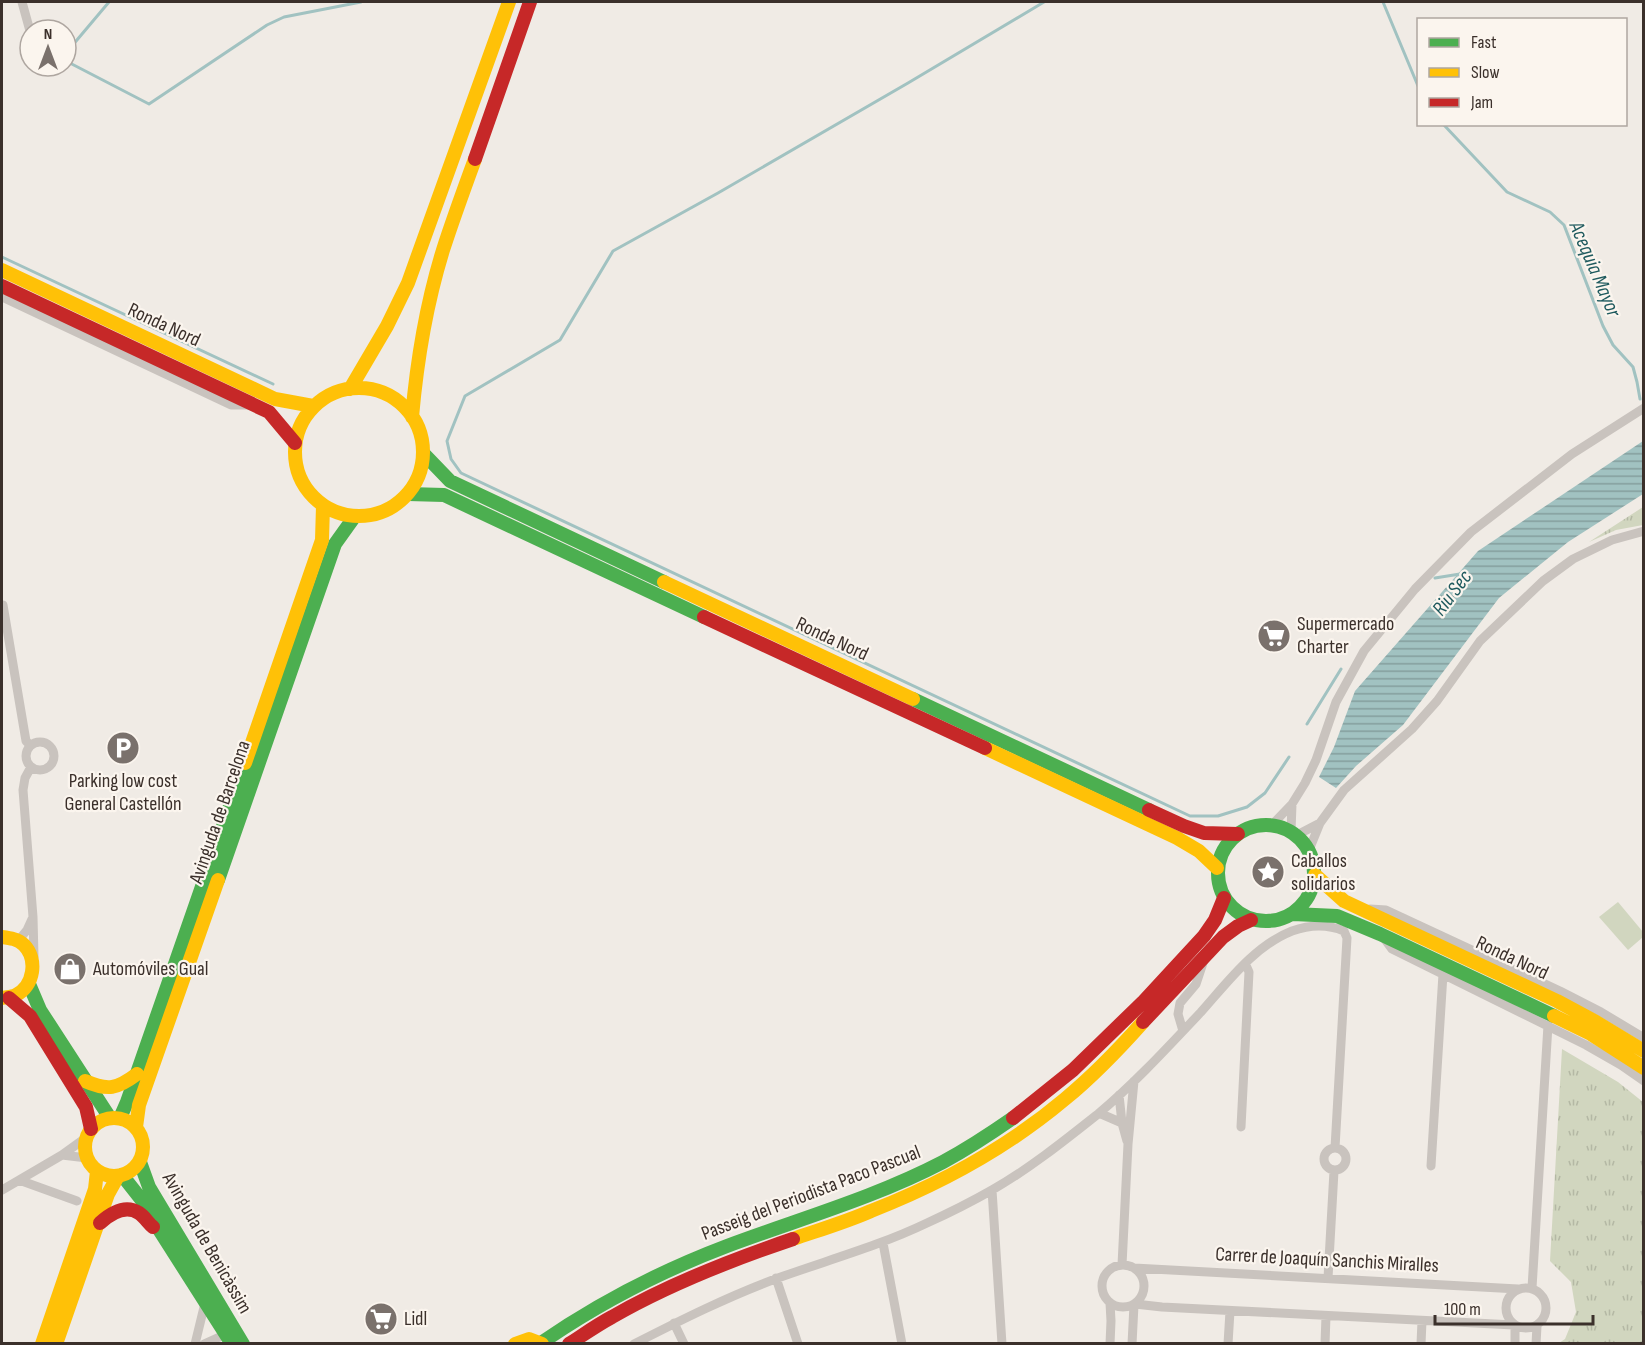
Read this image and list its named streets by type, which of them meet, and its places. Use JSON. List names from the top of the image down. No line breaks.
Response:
{"streets":{"main road":["Ronda Nord","Avinguda de Barcelona","Passeig del Periodista Paco Pascual","Avinguda de Benicàssim"],"street":["Carrer de Joaquín Sanchis Miralles"]},"crossings":[["Ronda Nord","Avinguda de Barcelona"],["Ronda Nord","Passeig del Periodista Paco Pascual"],["Avinguda de Barcelona","Avinguda de Benicàssim"]],"water":["Acequia Mayor","Riu Sec"],"places":{"supermarket":["Supermercado Charter","Lidl"],"parking":["Parking low cost General Castellón"],"place":["Caballos solidarios"],"shop":["Automóviles Gual"]},"legend":["Fast","Slow","Jam"],"scale_bar":"100 m","north":"top"}
